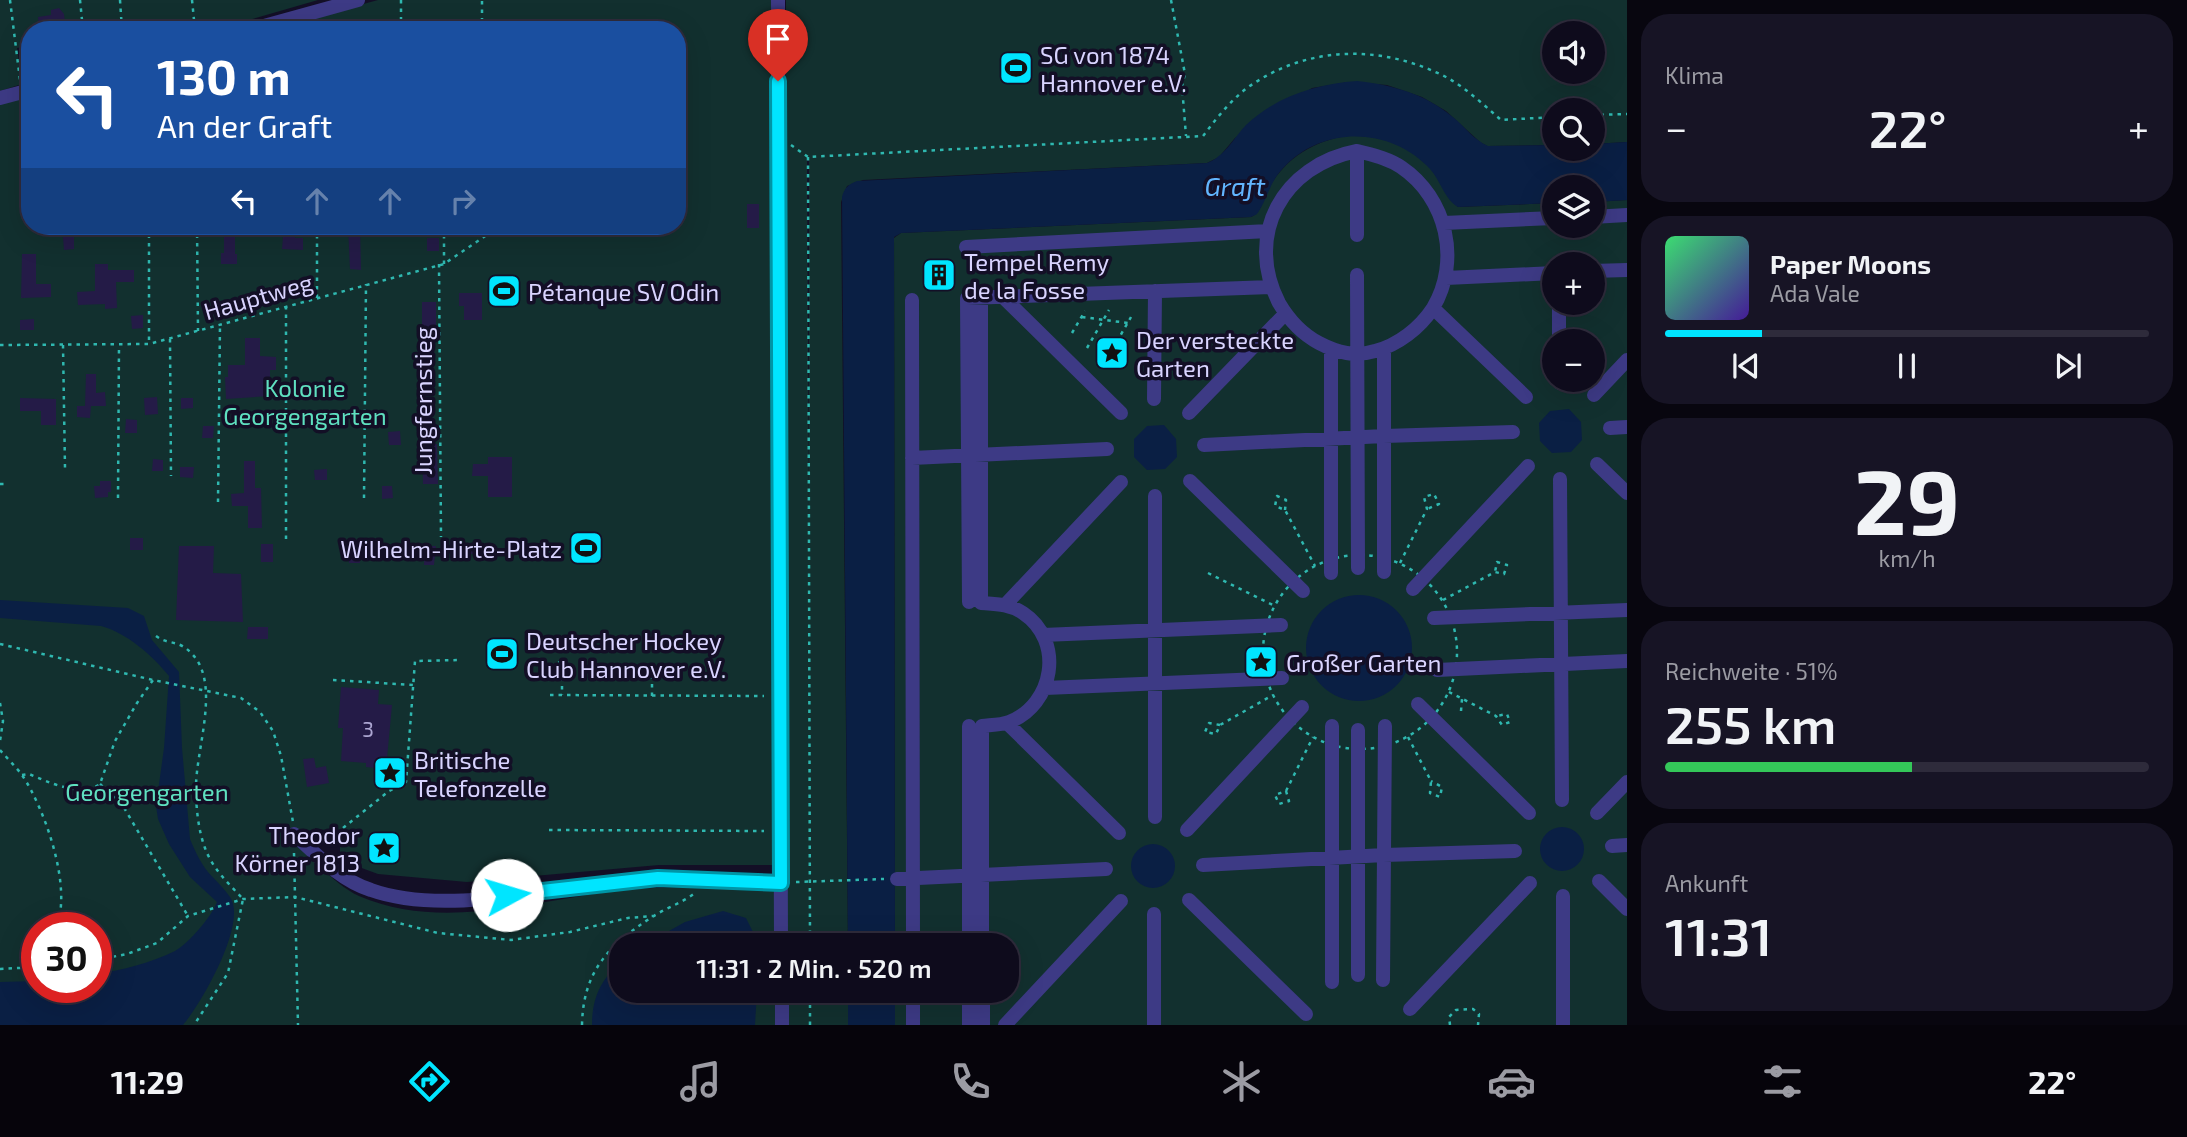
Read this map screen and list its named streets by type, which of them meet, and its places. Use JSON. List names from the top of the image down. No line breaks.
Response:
{"streets":{"path":["Hauptweg","Jungfernstieg"]},"crossings":[["Hauptweg","Jungfernstieg"]],"water":["Graft"],"parks":["Kolonie Georgengarten","Georgengarten"],"places":{"sports":["SG von 1874 Hannover e.V.","Pétanque SV Odin","Wilhelm-Hirte-Platz","Deutscher Hockey Club Hannover e.V."],"building":["Tempel Remy de la Fosse"],"place":["Der versteckte Garten","Großer Garten","Britische Telefonzelle","Theodor Körner 1813"]},"house_numbers":["3"],"page":{"tile":["Klima",["29","km/h"],["Reichweite · 51%","255 km"],["Ankunft","11:31"]],"map_buttons":["+","−"],"turn":["130 m","An der Graft"],"heat":["−","22°","+"],"song":["Paper Moons","Ada Vale"],"limit":"30","trip":"11:31 · 2 Min. · 520 m","tabs":["11:29","22°"]}}
